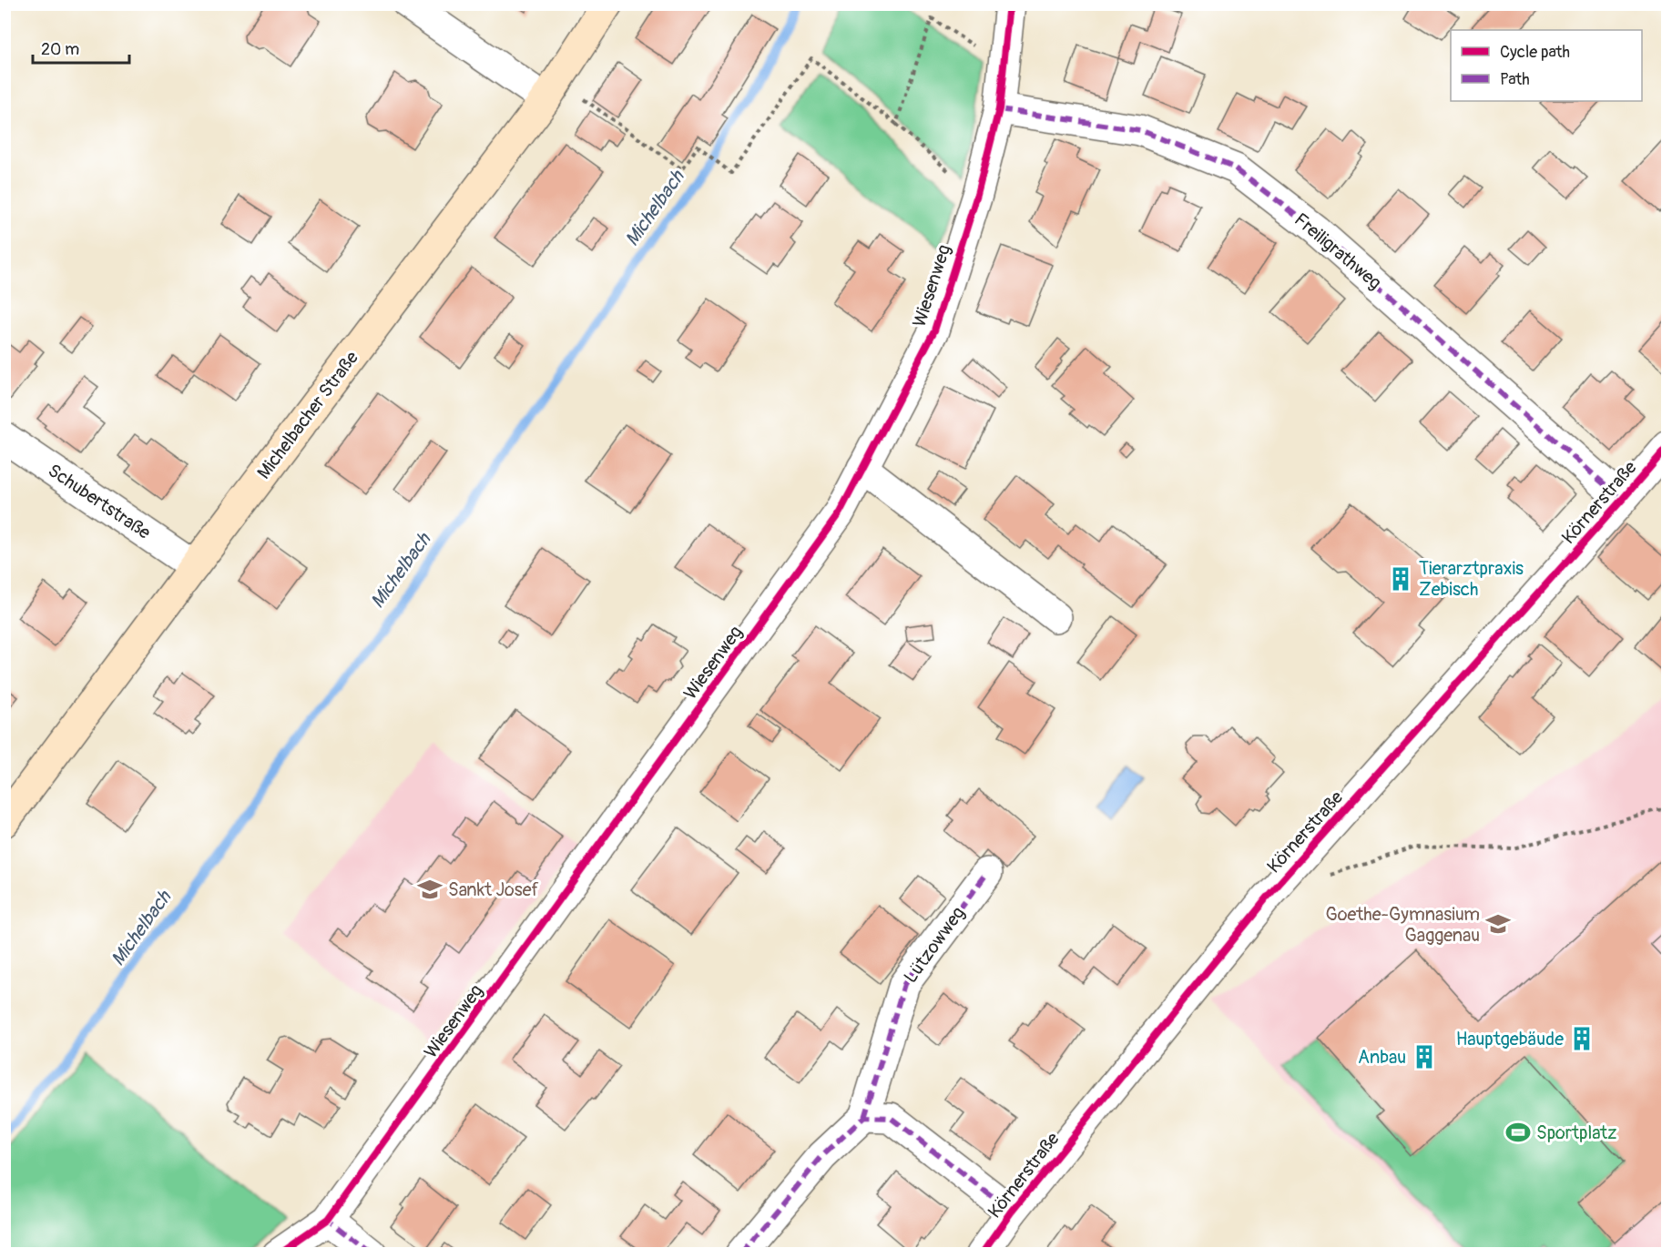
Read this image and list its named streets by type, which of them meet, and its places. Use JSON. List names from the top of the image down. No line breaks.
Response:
{"streets":{"main road":["Michelbacher Straße"],"street":["Freiligrathweg","Wiesenweg","Schubertstraße","Körnerstraße","Lützowweg"]},"crossings":[["Freiligrathweg","Wiesenweg"],["Freiligrathweg","Körnerstraße"],["Michelbacher Straße","Schubertstraße"]],"water":["Michelbach"],"places":{"building":["Tierarztpraxis Zebisch","Hauptgebäude","Anbau"],"school or university":["Sankt Josef","Goethe-Gymnasium Gaggenau"],"sports":["Sportplatz"]},"legend":["Cycle path","Path"],"scale_bar":"20 m"}
